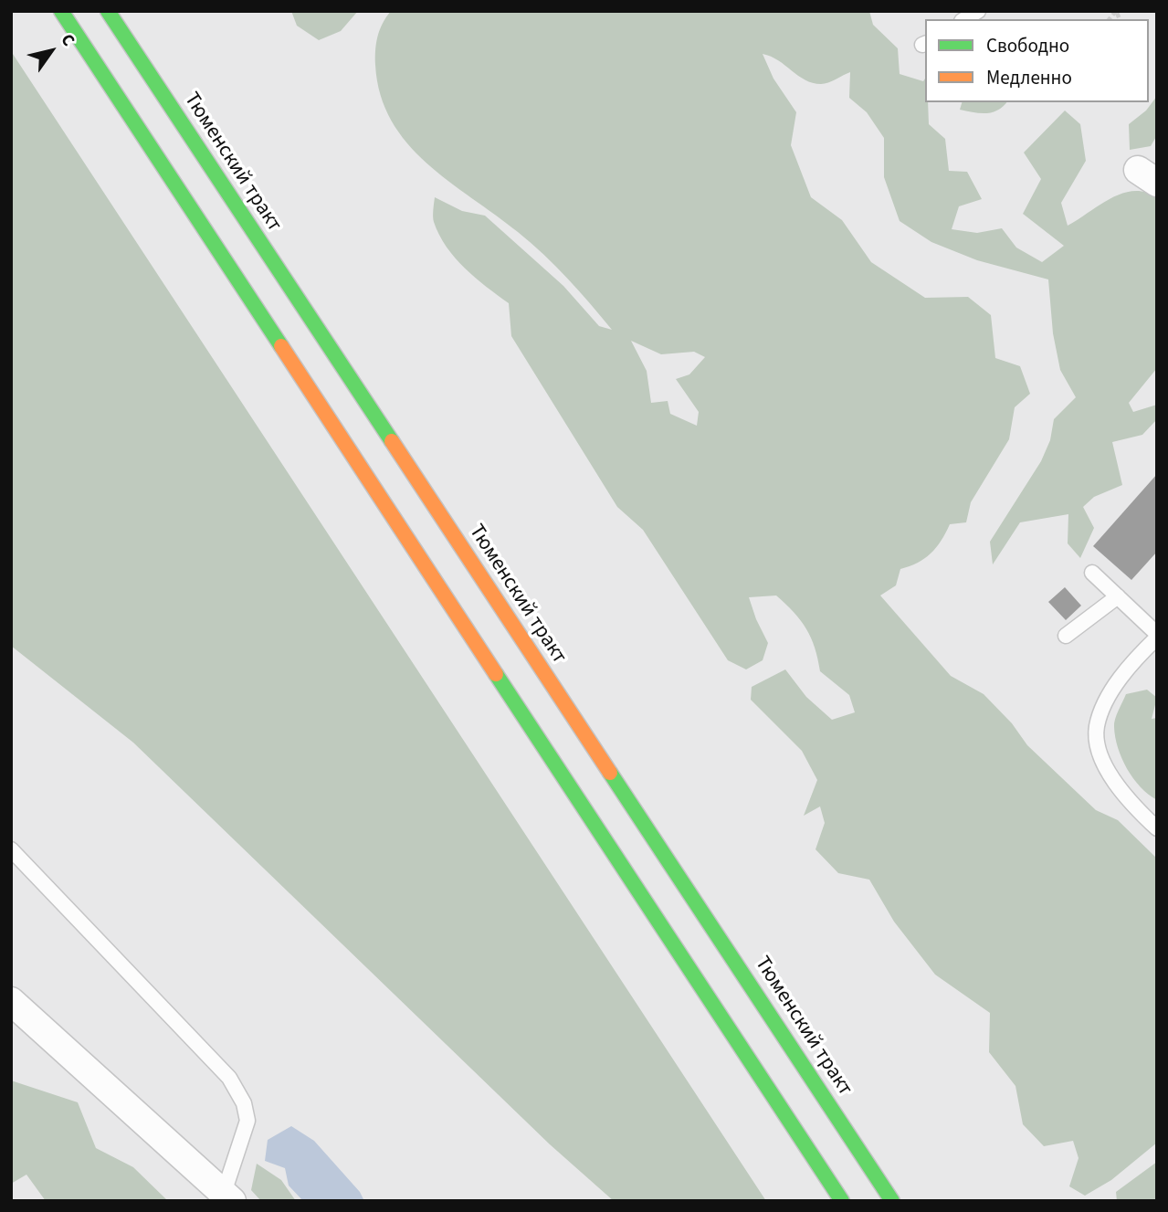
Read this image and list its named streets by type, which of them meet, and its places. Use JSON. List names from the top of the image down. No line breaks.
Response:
{"streets":{"main road":["Тюменский тракт"]},"legend":["Свободно","Медленно"],"north":"top right"}
